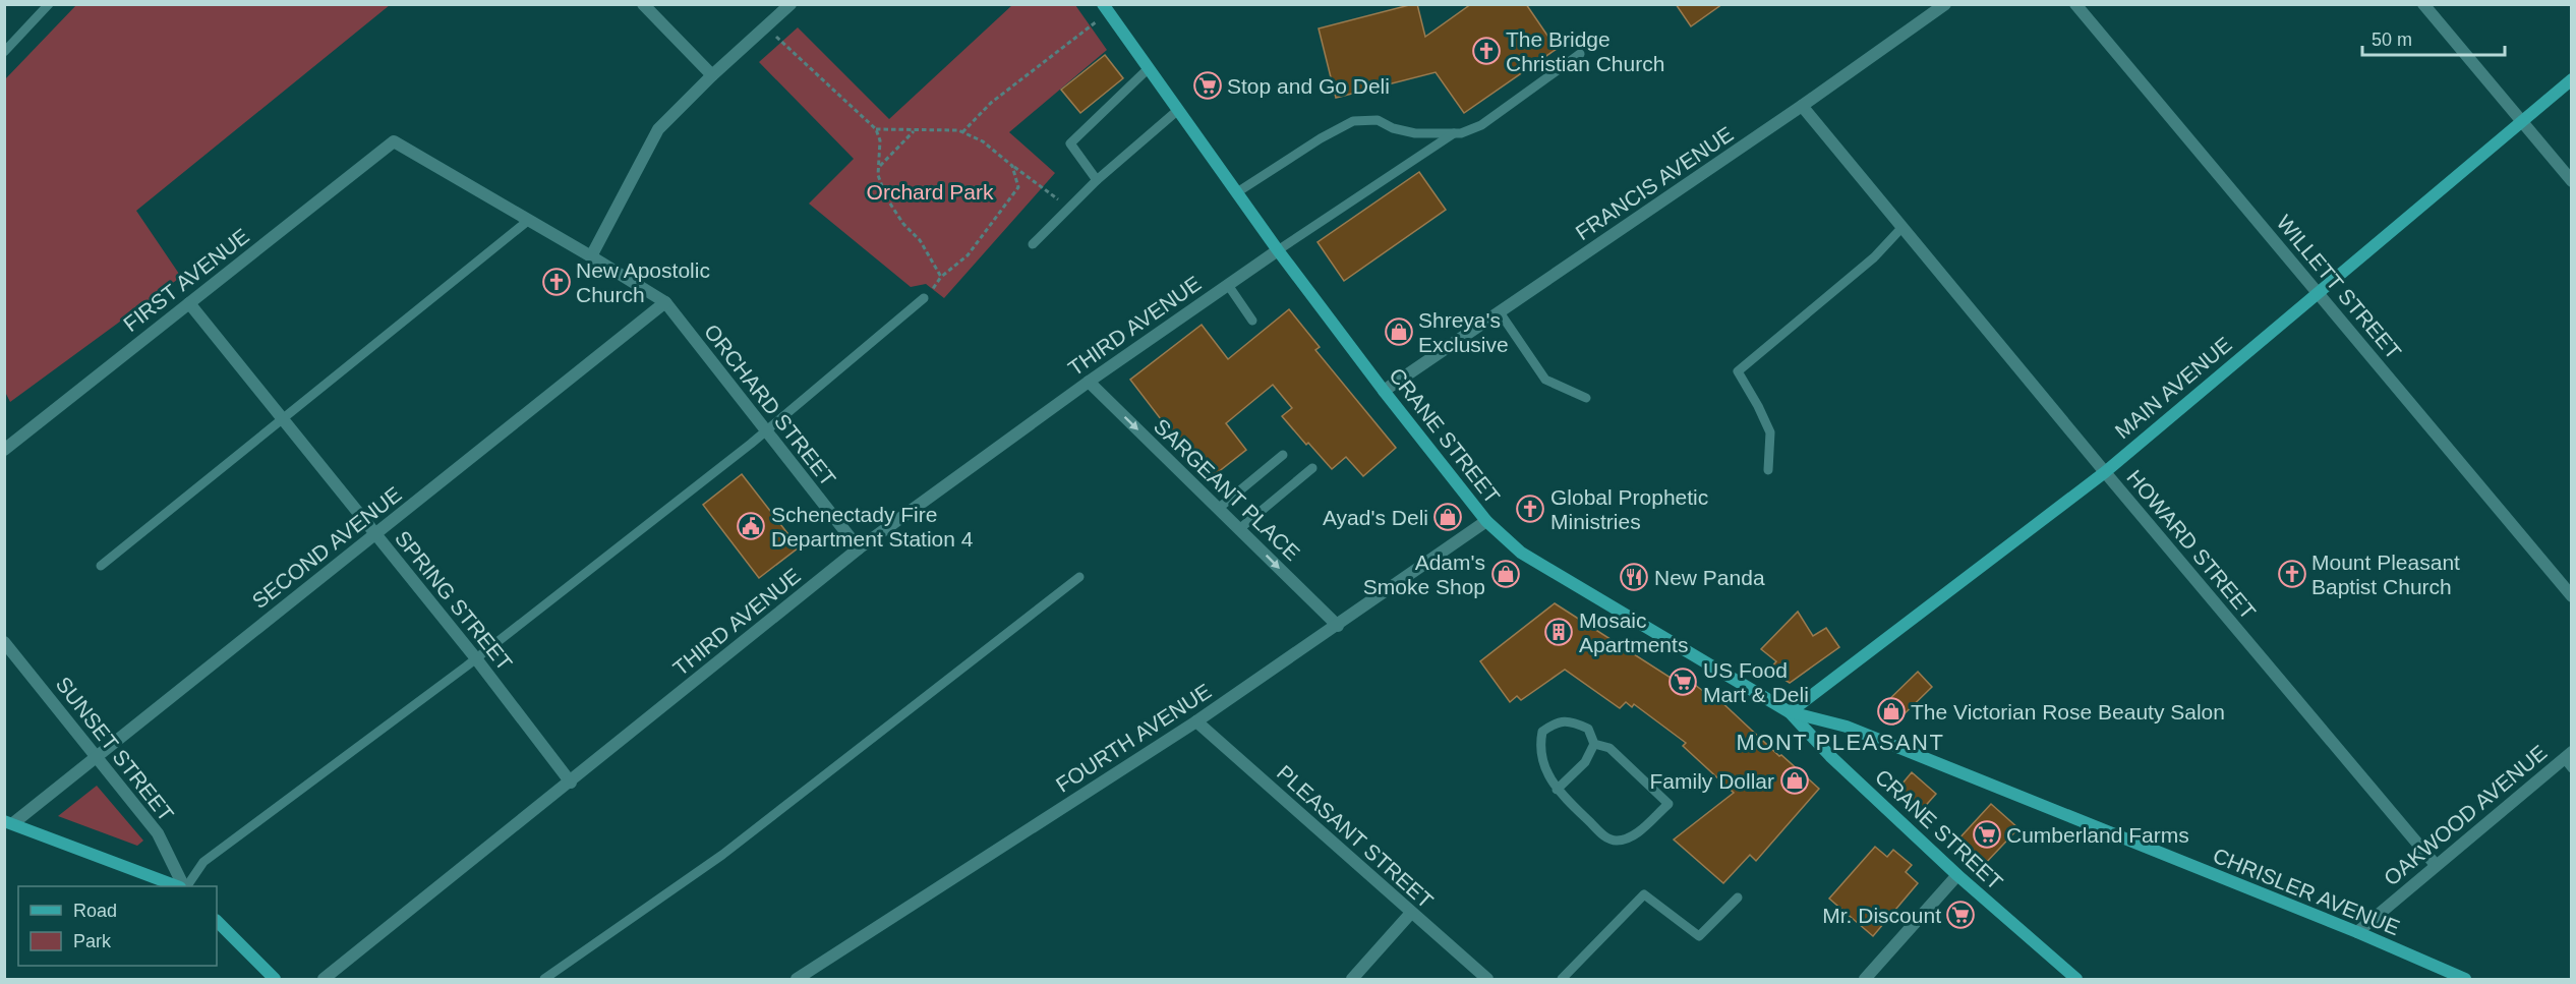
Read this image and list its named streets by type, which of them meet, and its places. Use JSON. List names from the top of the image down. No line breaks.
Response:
{"streets":{"street":["FRANCIS AVENUE","FIRST AVENUE","WILLETT STREET","THIRD AVENUE","MAIN AVENUE","ORCHARD STREET","CRANE STREET","SARGEANT PLACE","HOWARD STREET","SECOND AVENUE","SPRING STREET","FOURTH AVENUE","SUNSET STREET","OAKWOOD AVENUE","PLEASANT STREET","CHRISLER AVENUE"]},"crossings":[["FRANCIS AVENUE","CRANE STREET"],["FRANCIS AVENUE","HOWARD STREET"],["FIRST AVENUE","ORCHARD STREET"],["FIRST AVENUE","SPRING STREET"],["WILLETT STREET","MAIN AVENUE"],["THIRD AVENUE","ORCHARD STREET"],["THIRD AVENUE","CRANE STREET"],["THIRD AVENUE","SARGEANT PLACE"],["THIRD AVENUE","SPRING STREET"],["MAIN AVENUE","CRANE STREET"],["MAIN AVENUE","HOWARD STREET"],["MAIN AVENUE","CHRISLER AVENUE"],["ORCHARD STREET","SECOND AVENUE"],["CRANE STREET","FOURTH AVENUE"],["CRANE STREET","CHRISLER AVENUE"],["SARGEANT PLACE","FOURTH AVENUE"],["HOWARD STREET","OAKWOOD AVENUE"],["SECOND AVENUE","SPRING STREET"],["SECOND AVENUE","SUNSET STREET"],["FOURTH AVENUE","PLEASANT STREET"],["OAKWOOD AVENUE","CHRISLER AVENUE"]],"one_way":["SARGEANT PLACE"],"districts":["MONT PLEASANT"],"parks":["Orchard Park"],"places":{"church":["The Bridge Christian Church","New Apostolic Church","Global Prophetic Ministries","Mount Pleasant Baptist Church"],"supermarket":["Stop and Go Deli","US Food Mart & Deli","Cumberland Farms","Mr. Discount"],"shop":["Shreya's Exclusive","Ayad's Deli","Adam's Smoke Shop","The Victorian Rose Beauty Salon","Family Dollar"],"public building":["Schenectady Fire Department Station 4"],"restaurant":["New Panda"],"building":["Mosaic Apartments"]},"legend":["Road","Park"],"scale_bar":"50 m"}
